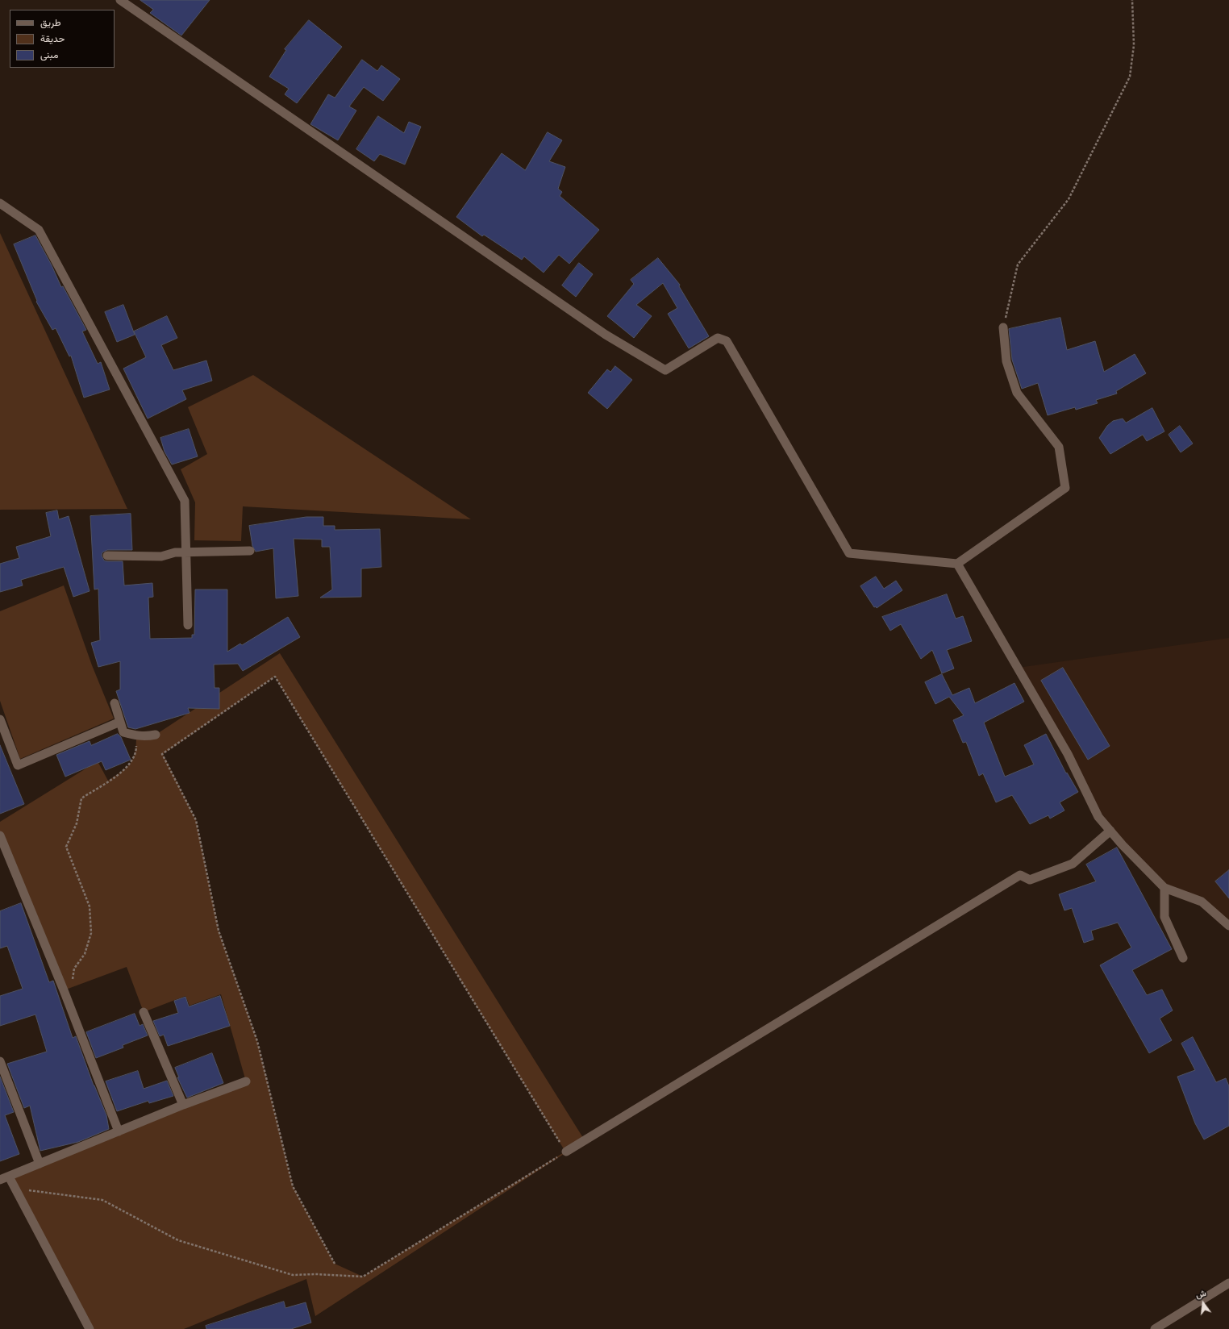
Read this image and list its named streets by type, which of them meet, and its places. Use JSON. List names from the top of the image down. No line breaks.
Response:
{"legend":["طريق","حديقة","مبنى"],"north":"top"}
